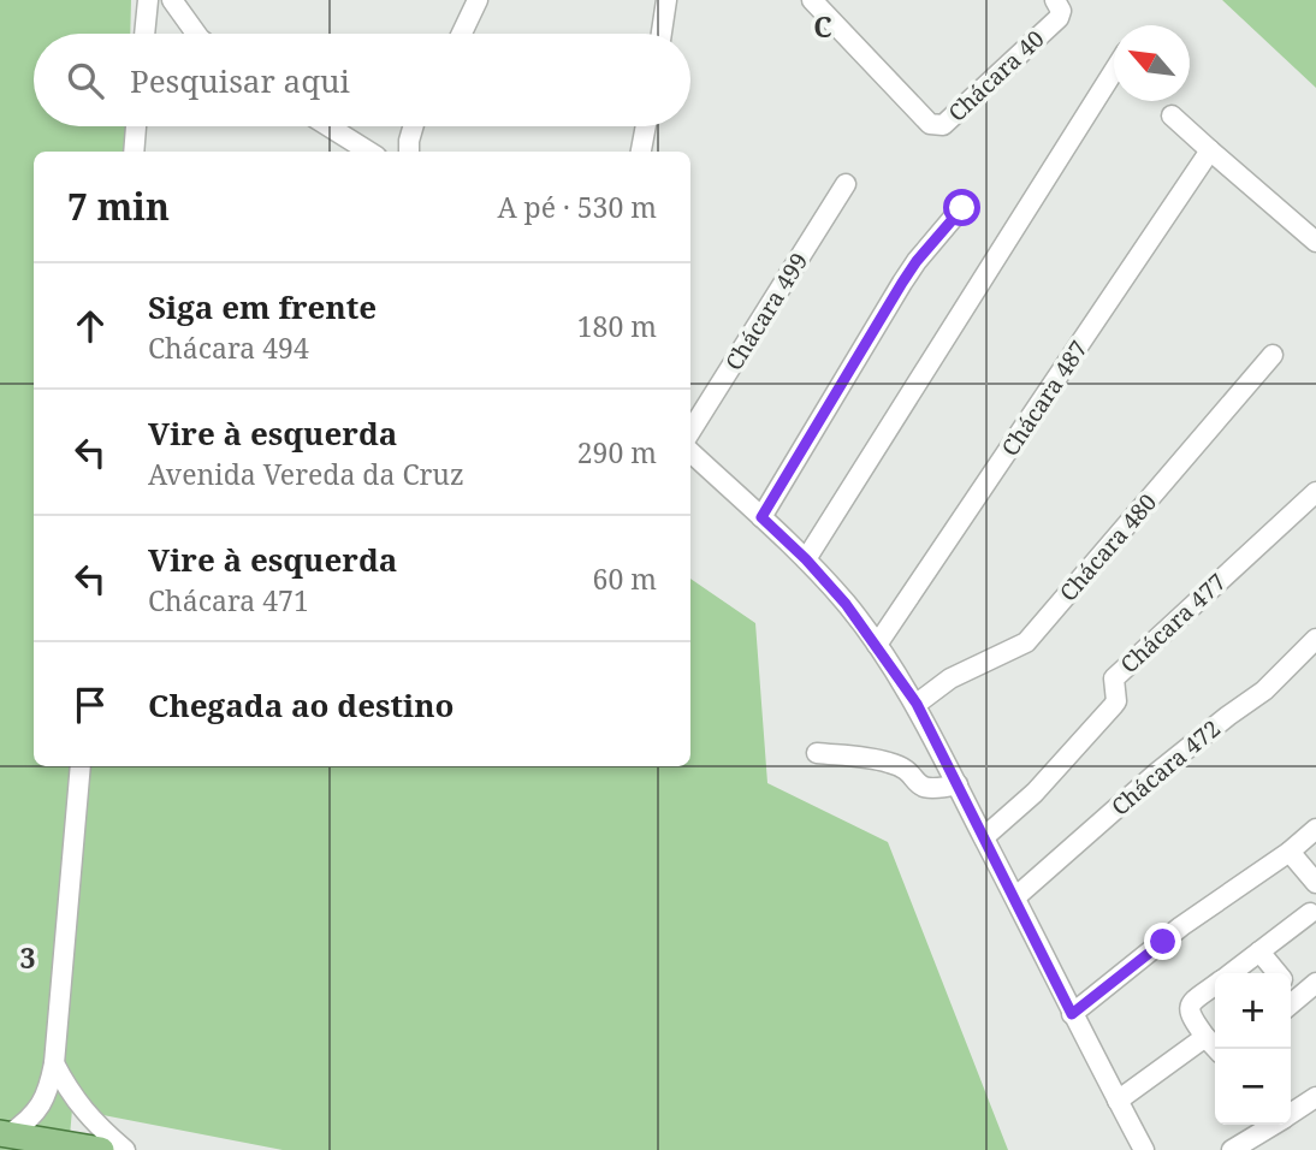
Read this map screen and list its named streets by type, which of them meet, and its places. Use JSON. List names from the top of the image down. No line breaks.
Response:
{"streets":{"street":["Chácara 40","Chácara 499","Chácara 487","Chácara 480","Chácara 477","Chácara 472"]},"north":"top left","page":{"search":"Pesquisar aqui","heading":["7 min","A pé · 530 m"],"list":[["Siga em frente","Chácara 494","180 m"],["Vire à esquerda","Avenida Vereda da Cruz","290 m"],["Vire à esquerda","Chácara 471","60 m"],"Chegada ao destino"],"map_buttons":["+","−"]},"grid":{"columns":["C"],"rows":["3"]}}
